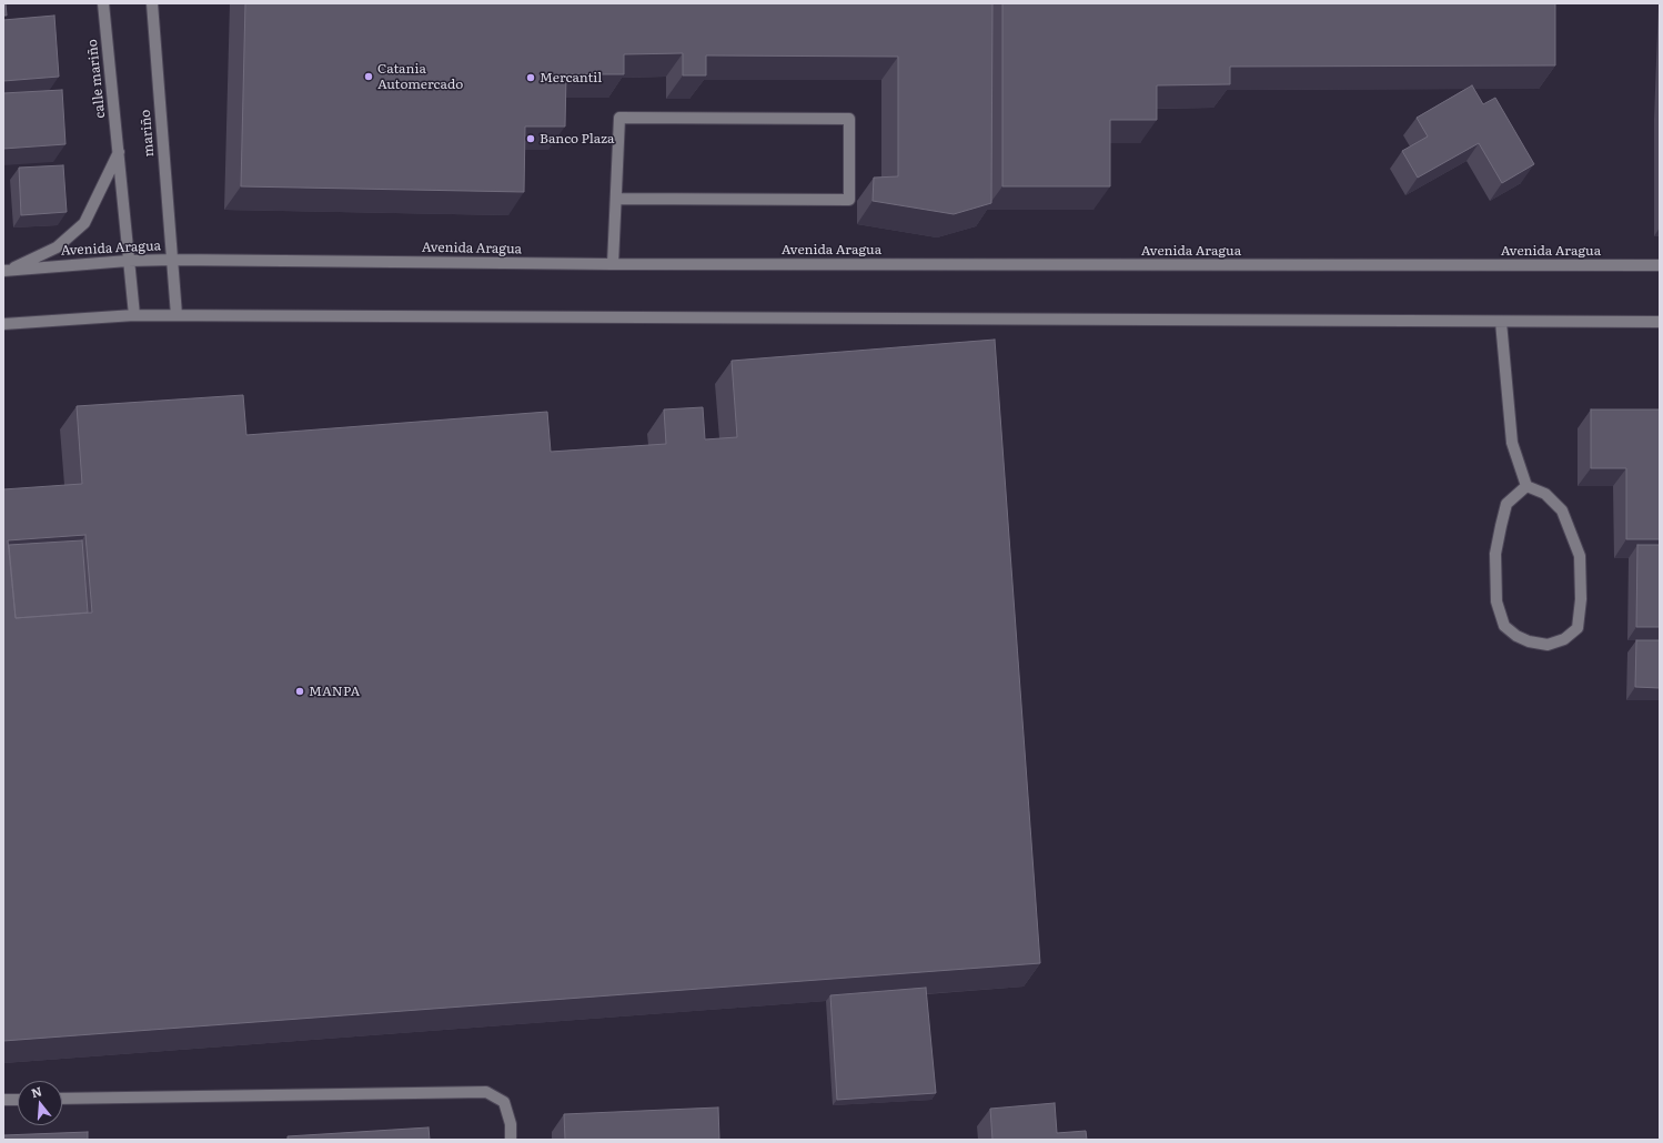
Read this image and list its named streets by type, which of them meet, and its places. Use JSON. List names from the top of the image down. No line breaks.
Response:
{"streets":{"street":["calle mariño","mariño","Avenida Aragua"]},"crossings":[["calle mariño","Avenida Aragua"],["mariño","Avenida Aragua"]],"places":["Catania Automercado","Mercantil","Banco Plaza","MANPA"],"north":"top"}
